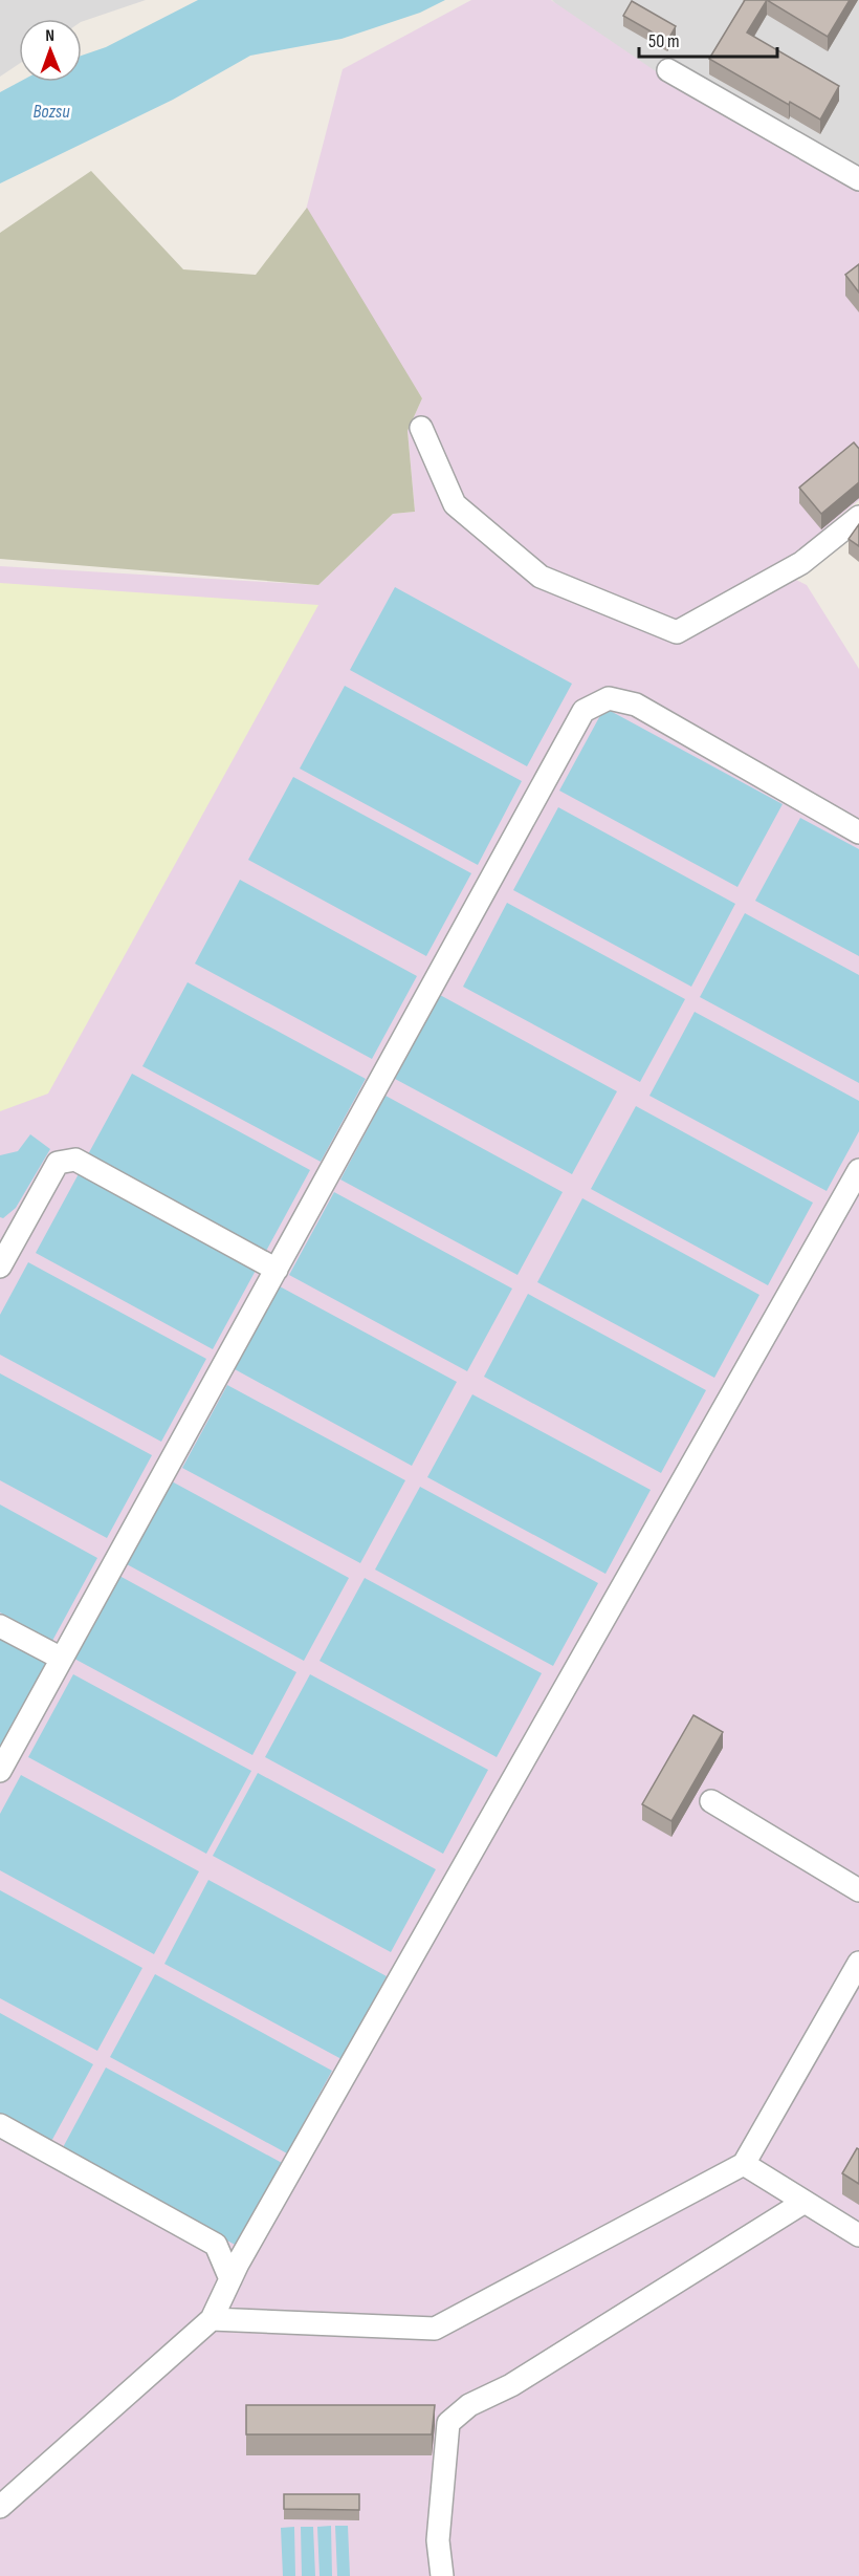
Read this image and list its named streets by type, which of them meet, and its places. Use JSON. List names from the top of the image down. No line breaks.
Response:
{"water":["Bozsu"],"scale_bar":"50 m","north":"top"}
